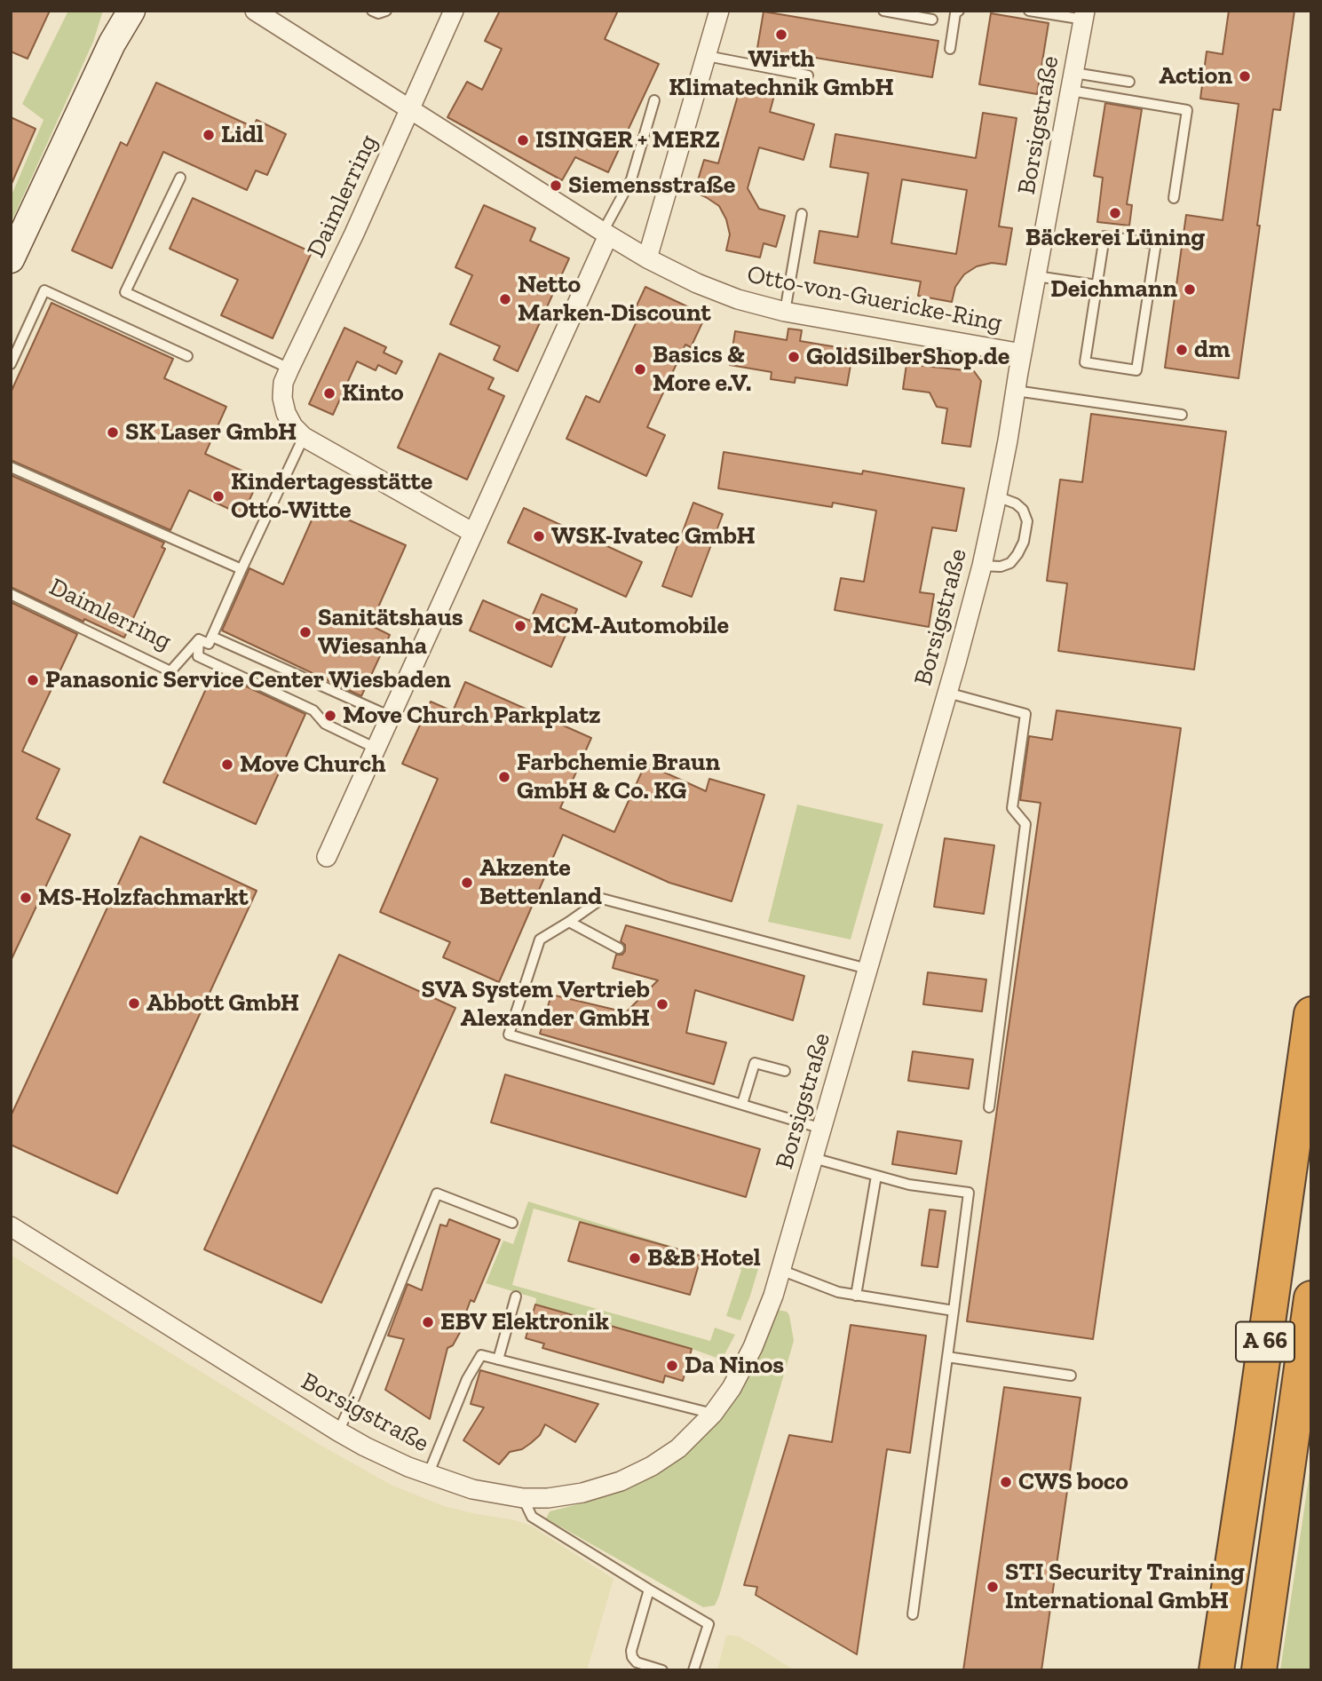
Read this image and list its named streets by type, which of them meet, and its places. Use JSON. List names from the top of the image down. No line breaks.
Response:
{"streets":{"highway":["A 66"],"street":["Borsigstraße","Daimlerring","Otto-von-Guericke-Ring"]},"crossings":[["Borsigstraße","Otto-von-Guericke-Ring"]],"places":["Wirth Klimatechnik GmbH","Action","Lidl","ISINGER + MERZ","Siemensstraße","Bäckerei Lüning","Deichmann","Netto Marken-Discount","dm","GoldSilberShop.de","Basics & More e.V.","Kinto","SK Laser GmbH","Kindertagesstätte Otto-Witte","WSK-Ivatec GmbH","MCM-Automobile","Sanitätshaus Wiesanha","Panasonic Service Center Wiesbaden","Move Church Parkplatz","Move Church","Farbchemie Braun GmbH & Co. KG","Akzente Bettenland","MS-Holzfachmarkt","Abbott GmbH","SVA System Vertrieb Alexander GmbH","B&B Hotel","EBV Elektronik","Da Ninos","CWS boco","STI Security Training International GmbH"]}
